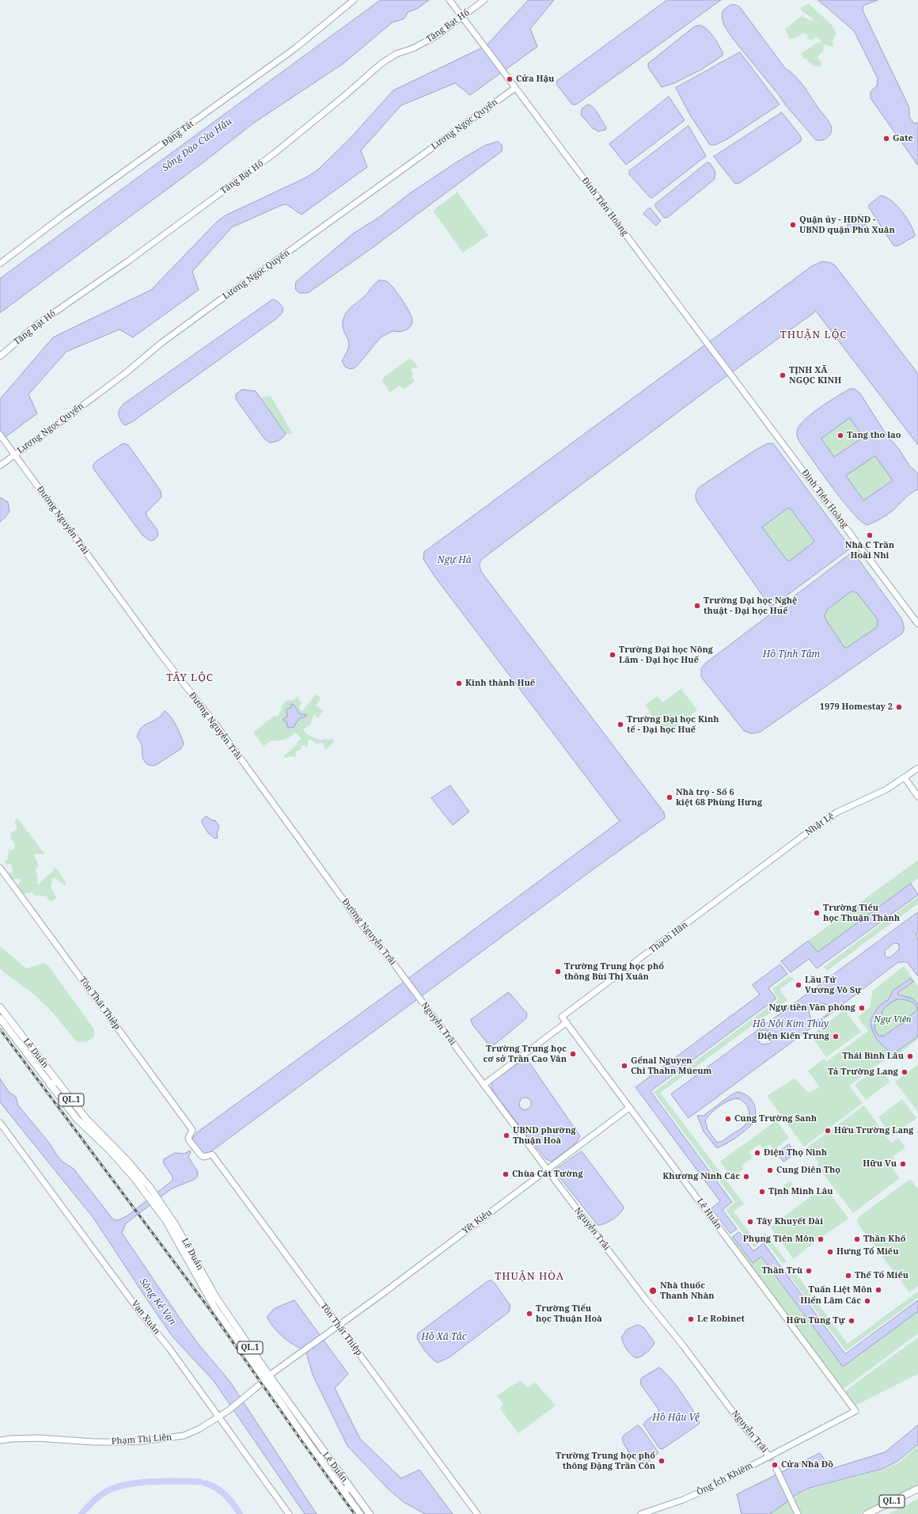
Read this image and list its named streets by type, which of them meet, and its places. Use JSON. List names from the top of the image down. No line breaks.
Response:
{"streets":{"main road":["Lê Duẩn","QL.1"],"street":["Tăng Bạt Hổ","Lương Ngọc Quyến","Đặng Tất","Đinh Tiên Hoàng","Đường Nguyễn Trãi","Nhật Lệ","Thạch Hãn","Tôn Thất Thiệp","Nguyễn Trãi","Lê Huân","Yết Kiêu","Vạn Xuân","Phạm Thị Liên","Ông Ích Khiêm"]},"crossings":[["Tăng Bạt Hổ","Đinh Tiên Hoàng"],["Lương Ngọc Quyến","Đinh Tiên Hoàng"],["Lương Ngọc Quyến","Đường Nguyễn Trãi"],["Đường Nguyễn Trãi","Nguyễn Trãi"],["Nhật Lệ","Thạch Hãn"],["Thạch Hãn","Lê Huân"],["Tôn Thất Thiệp","Yết Kiêu"],["Nguyễn Trãi","Yết Kiêu"],["Nguyễn Trãi","Ông Ích Khiêm"],["Lê Duẩn","Yết Kiêu"],["Lê Duẩn","Phạm Thị Liên"],["Lê Huân","Yết Kiêu"],["Lê Huân","Ông Ích Khiêm"],["Yết Kiêu","Phạm Thị Liên"],["Vạn Xuân","Phạm Thị Liên"]],"districts":["THUẬN LỘC","TÂY LỘC","THUẬN HÒA"],"water":["Sông Đào Cửa Hậu","Ngự Hà","Hồ Tịnh Tâm","Hồ Nội Kim Thủy","Sông Kẻ Vạn","Hồ Xã Tắc","Hồ Hậu Vệ"],"parks":["Ngự Viên"],"places":["Cửa Hậu","Gate","Quận ủy - HĐND - UBND quận Phú Xuân","TỊNH XÃ NGỌC KINH","Tang tho lao","Nhà C Trần Hoài Nhi","Trường Đại học Nghệ thuật - Đại học Huế","Trường Đại học Nông Lâm - Đại học Huế","Kinh thành Huế","1979 Homestay 2","Trường Đại học Kinh tế - Đại học Huế","Nhà trọ - Số 6 kiệt 68 Phùng Hưng","Trường Tiểu học Thuận Thành","Trường Trung học phổ thông Bùi Thị Xuân","Lầu Tứ Vương Vô Sự","Ngự tiền Văn phòng","Điện Kiến Trung","Trường Trung học cơ sở Trần Cao Vân","Thái Bình Lâu","Gểnal Nguyen Chi Thahn Múeum","Tả Trường Lang","Cung Trường Sanh","Hữu Trường Lang","UBND phường Thuận Hoà","Điện Thọ Ninh","Hữu Vu","Cung Diên Thọ","Chùa Cát Tường","Khương Ninh Các","Tịnh Minh Lâu","Tây Khuyết Đài","Phụng Tiên Môn","Thần Khố","Hưng Tổ Miếu","Thần Trù","Thế Tổ Miếu","Tuấn Liệt Môn","Nhà thuốc Thanh Nhàn","Hiển Lâm Các","Trường Tiểu học Thuận Hoà","Le Robinet","Hữu Tùng Tự","Trường Trung học phổ thông Đặng Trần Côn","Cửa Nhà Đồ"]}
